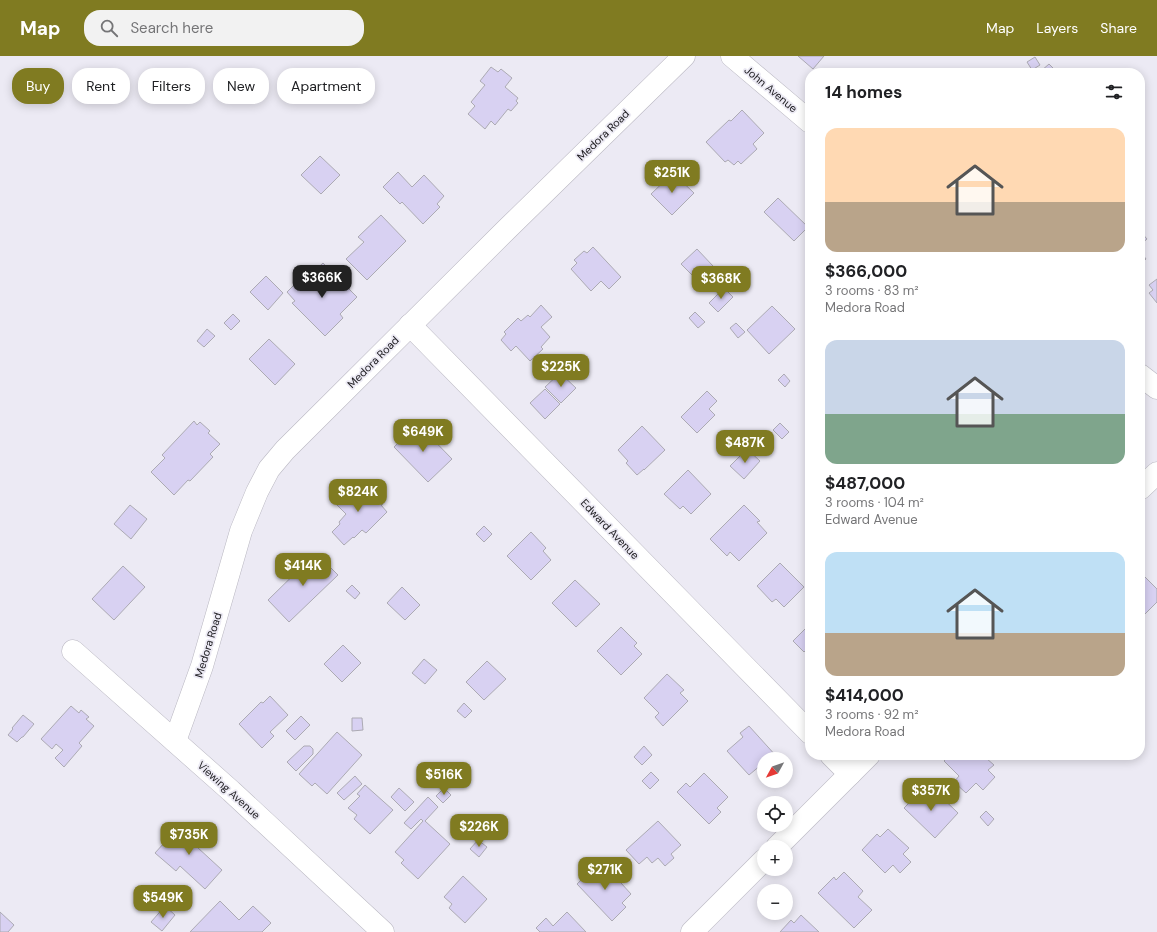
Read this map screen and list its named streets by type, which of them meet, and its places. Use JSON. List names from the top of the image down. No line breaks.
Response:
{"streets":{"street":["John Avenue","Medora Road","Edward Avenue","Viewing Avenue"]},"crossings":[["Medora Road","Edward Avenue"],["Medora Road","Viewing Avenue"]],"north":"bottom left","page":{"header":"Map","search":"Search here","nav":["Map","Layers","Share"],"chip":["Buy","Rent","Filters","New","Apartment"],"heading":"14 homes","list":[{"name":"$366,000","note":"3 rooms · 83 m² · Medora Road"},{"name":"$487,000","note":"3 rooms · 104 m² · Edward Avenue"},{"name":"$414,000","note":"3 rooms · 92 m² · Medora Road"}],"price":["$251K","$366K","$368K","$225K","$649K","$487K","$824K","$414K","$516K","$357K","$226K","$735K","$271K","$549K"],"map_buttons":["+","−"]}}
